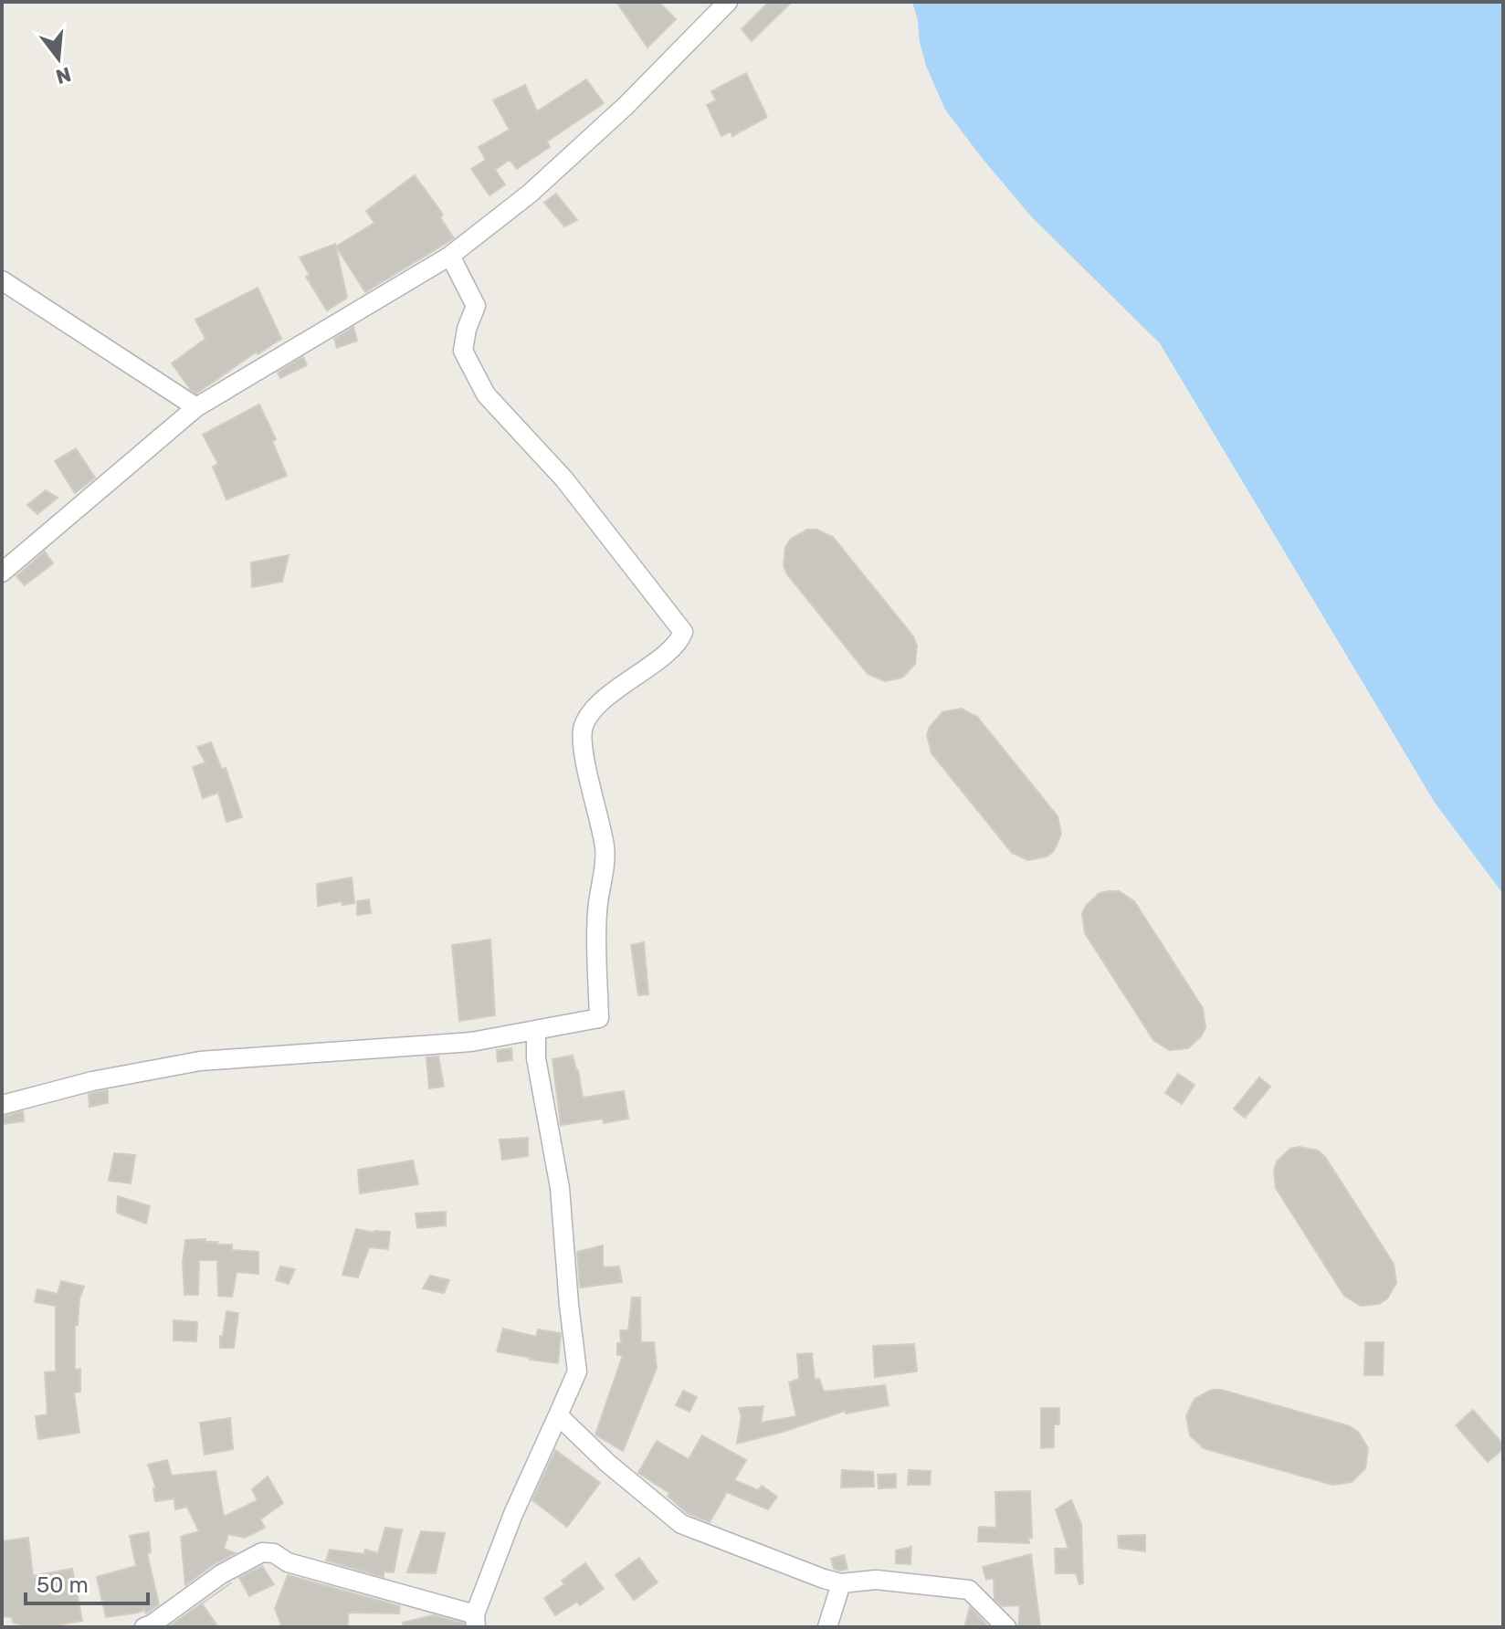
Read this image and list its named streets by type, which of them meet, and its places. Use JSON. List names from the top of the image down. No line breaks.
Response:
{"scale_bar":"50 m","north":"bottom"}
